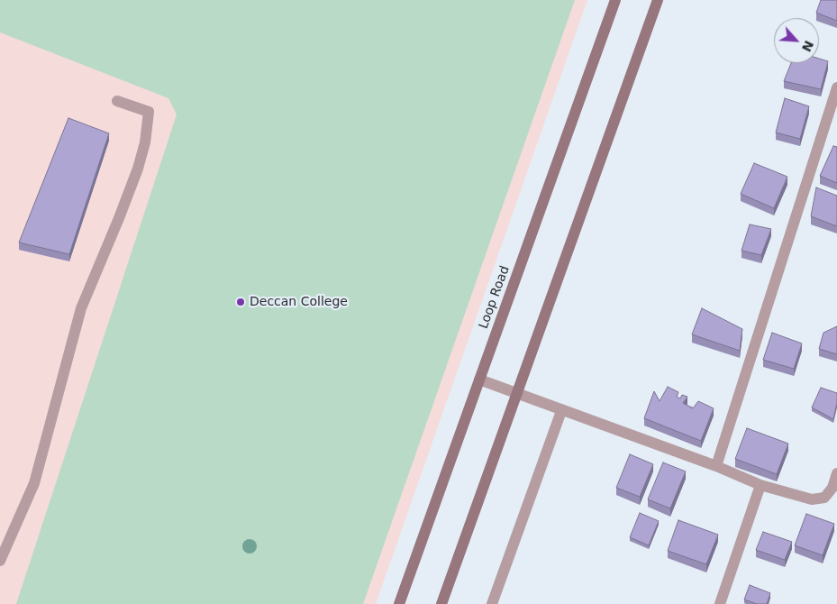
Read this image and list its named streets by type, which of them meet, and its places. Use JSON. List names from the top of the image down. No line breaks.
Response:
{"streets":{"main road":["Loop Road"]},"places":["Deccan College"],"north":"bottom right"}
